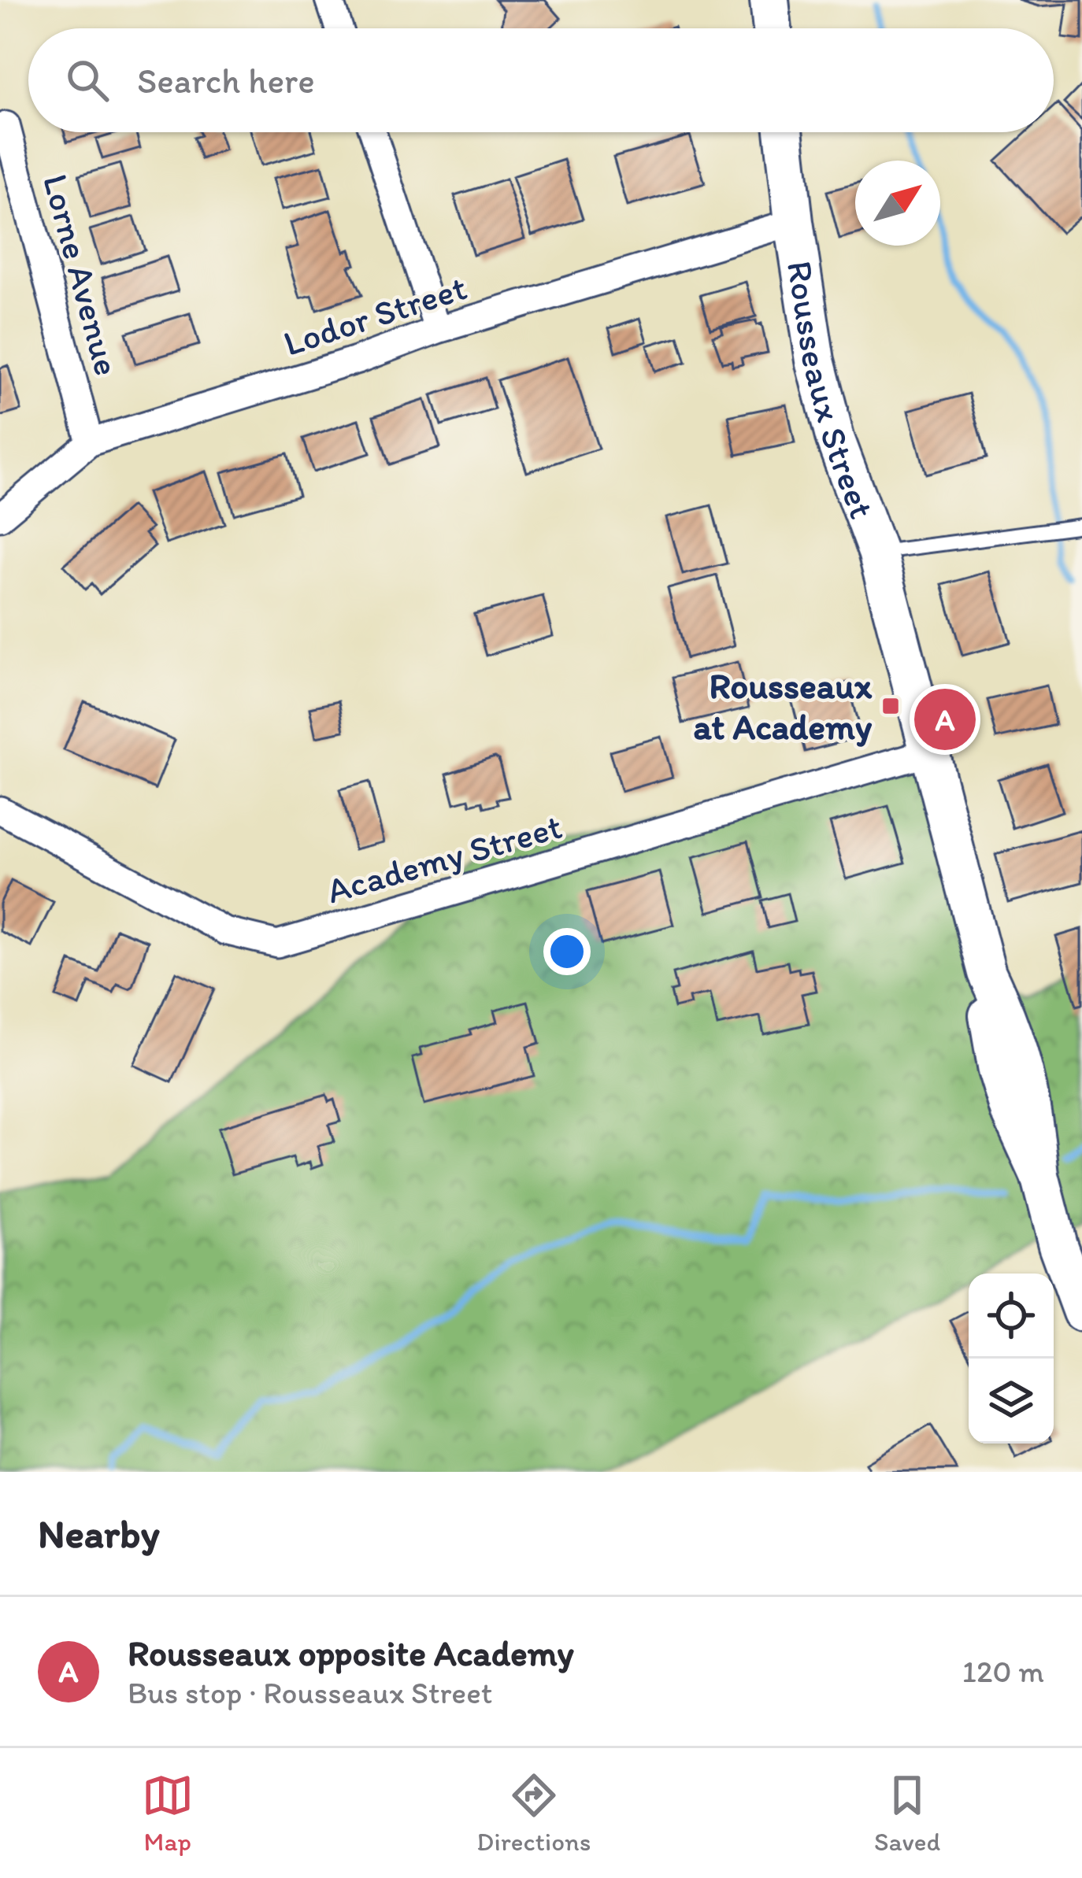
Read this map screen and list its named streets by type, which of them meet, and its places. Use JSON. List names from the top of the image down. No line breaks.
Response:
{"streets":{"main road":["Rousseaux Street"],"street":["Lorne Avenue","Lodor Street","Academy Street"]},"crossings":[["Lorne Avenue","Lodor Street"],["Lodor Street","Rousseaux Street"],["Rousseaux Street","Academy Street"]],"places":{"transit":["Rousseaux at Academy"]},"north":"top right","page":{"search":"Search here","pins":"A","heading":"Nearby","list":[{"mark":"A","name":"Rousseaux opposite Academy","note":"Bus stop · Rousseaux Street","value":"120 m"}],"nav":["Map","Directions","Saved"]}}
